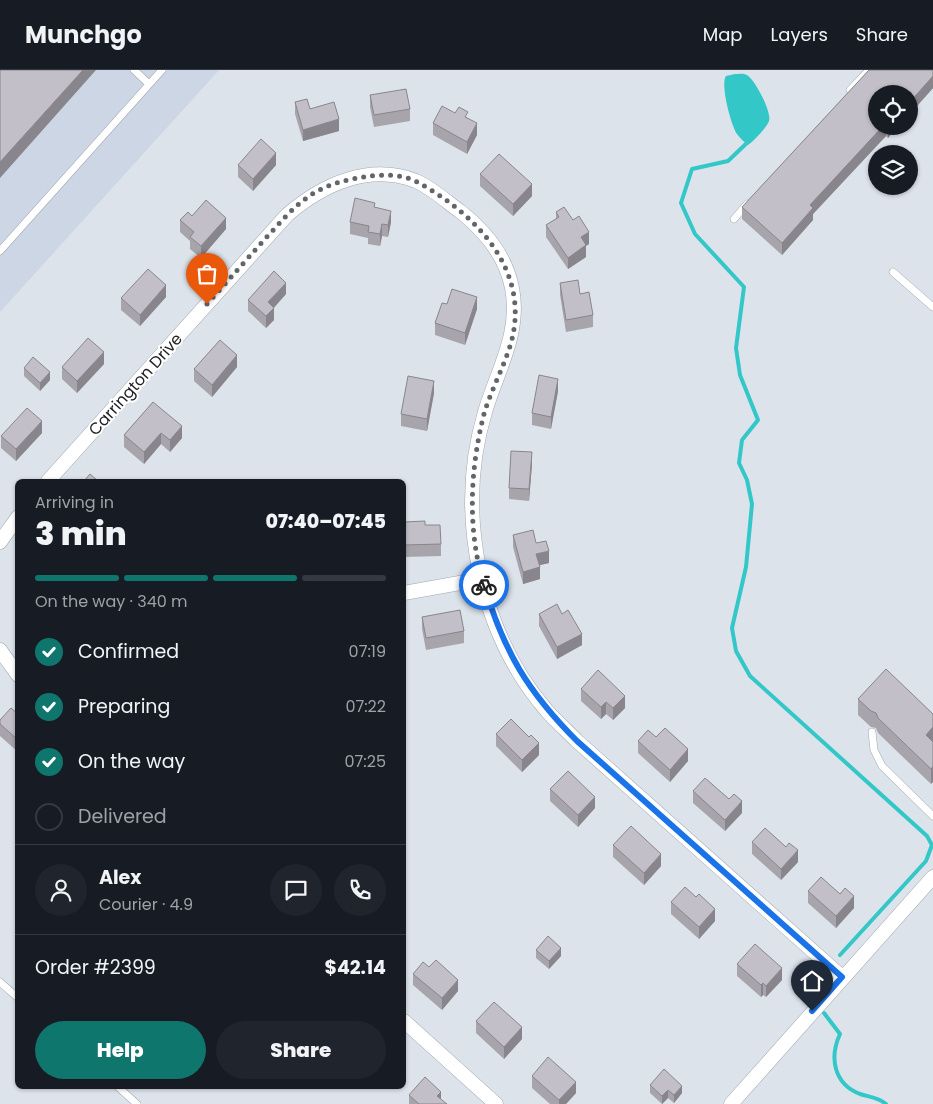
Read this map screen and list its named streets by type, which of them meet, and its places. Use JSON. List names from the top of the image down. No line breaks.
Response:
{"streets":{"street":["Carrington Drive"]},"page":{"header":"Munchgo","nav":["Map","Layers","Share"],"heading":["3 min","Arriving in","07:40–07:45"],"panel":["Alex","Courier · 4.9","Order #2399","$42.14"],"bar":"On the way · 340 m","list":[["Confirmed","07:19"],["Preparing","07:22"],["On the way","07:25"],"Delivered"],"buttons":["Help","Share"]}}
